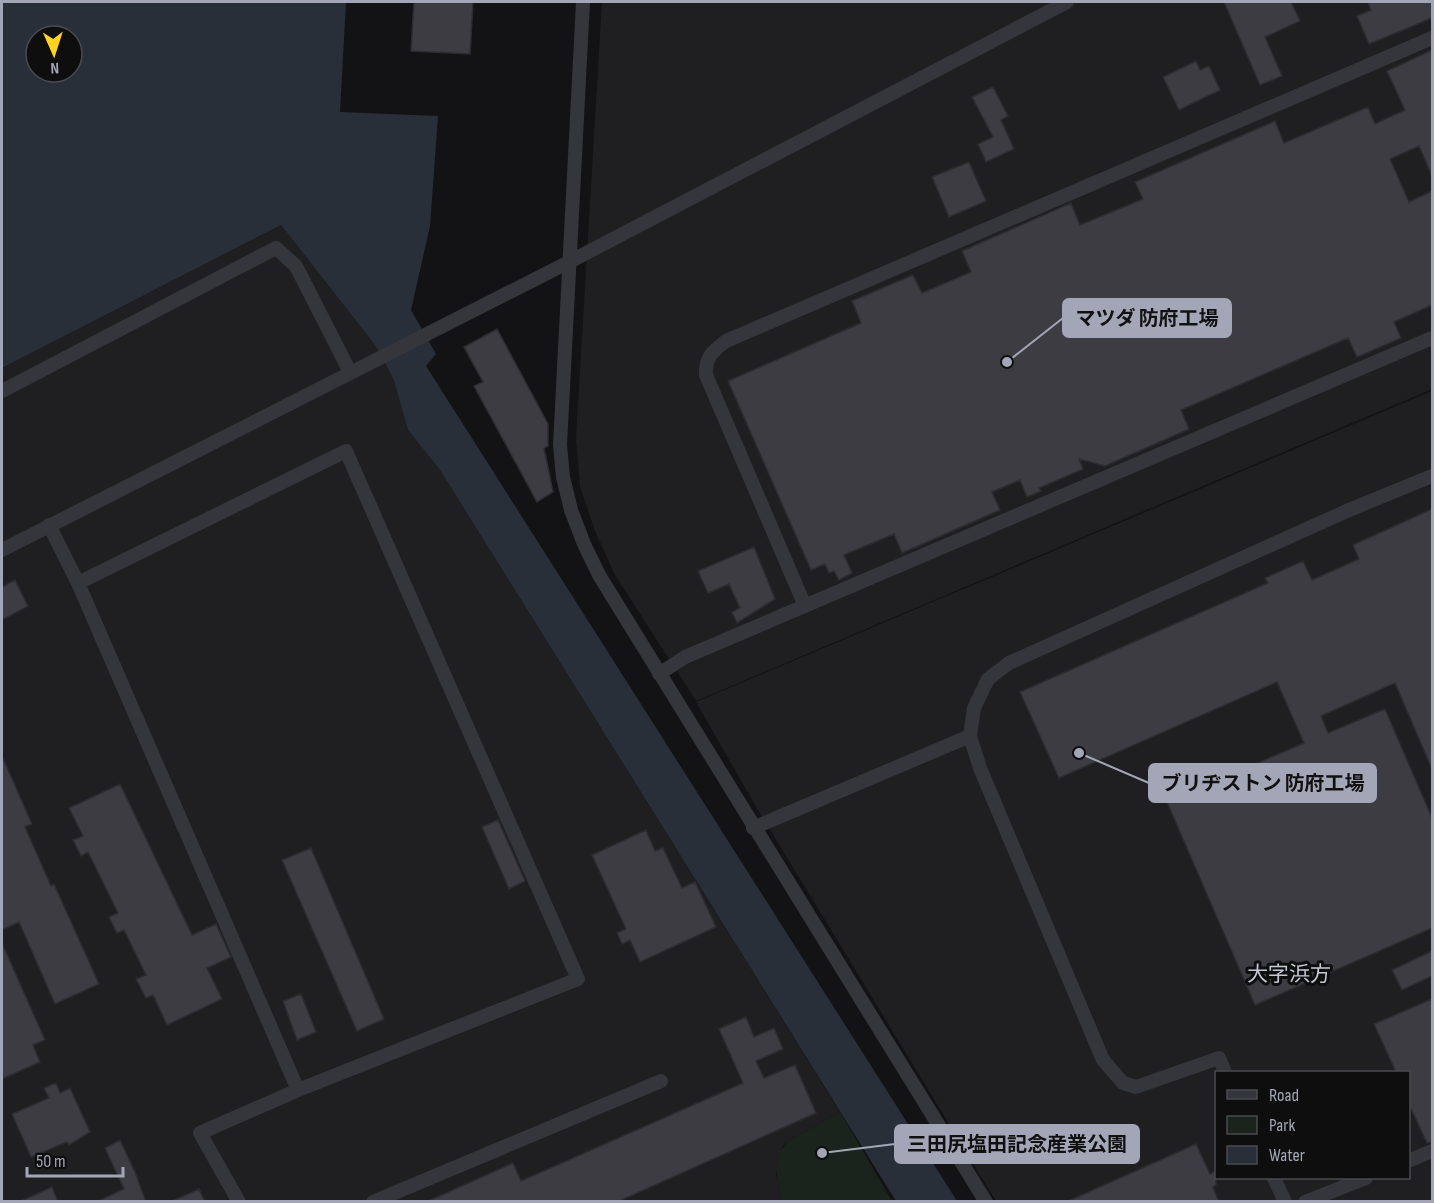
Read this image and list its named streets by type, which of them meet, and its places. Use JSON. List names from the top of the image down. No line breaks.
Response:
{"districts":["大字浜方"],"places":["マツダ 防府工場","ブリヂストン 防府工場","三田尻塩田記念産業公園"],"legend":["Road","Park","Water"],"scale_bar":"50 m","north":"bottom"}
